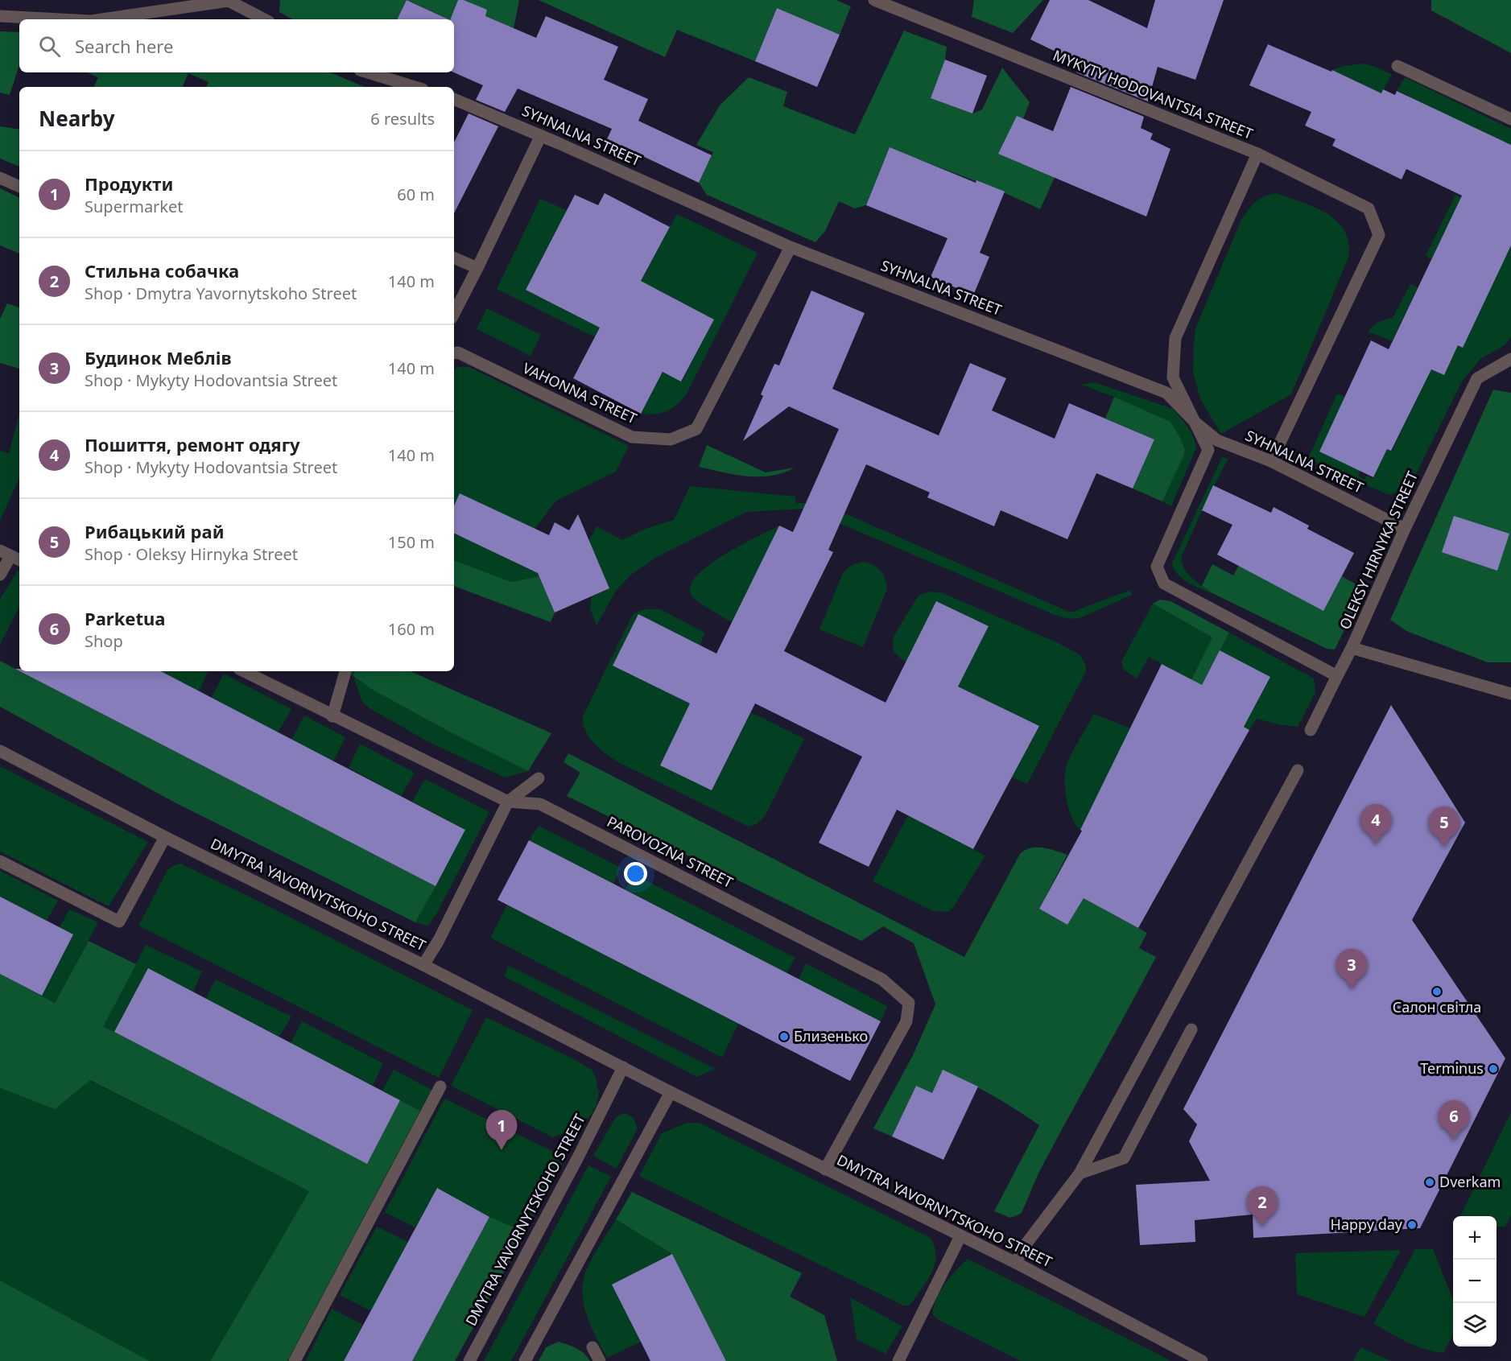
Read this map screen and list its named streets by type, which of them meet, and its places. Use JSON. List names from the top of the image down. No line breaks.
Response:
{"streets":{"street":["MYKYTY HODOVANTSIA STREET","SYHNALNA STREET","VAHONNA STREET","OLEKSY HIRNYKA STREET","PAROVOZNA STREET","DMYTRA YAVORNYTSKOHO STREET"]},"crossings":[["MYKYTY HODOVANTSIA STREET","SYHNALNA STREET"],["SYHNALNA STREET","VAHONNA STREET"],["SYHNALNA STREET","OLEKSY HIRNYKA STREET"],["PAROVOZNA STREET","DMYTRA YAVORNYTSKOHO STREET"]],"places":["Салон світла","Близенько","Terminus","Dverkam","Happy day"],"page":{"search":"Search here","heading":["Nearby","6 results"],"list":[{"mark":"1","name":"Продукти","note":"Supermarket","value":"60 m"},{"mark":"2","name":"Стильна собачка","note":"Shop · Dmytra Yavornytskoho Street","value":"140 m"},{"mark":"3","name":"Будинок Меблів","note":"Shop · Mykyty Hodovantsia Street","value":"140 m"},{"mark":"4","name":"Пошиття, ремонт одягу","note":"Shop · Mykyty Hodovantsia Street","value":"140 m"},{"mark":"5","name":"Рибацький рай","note":"Shop · Oleksy Hirnyka Street","value":"150 m"},{"mark":"6","name":"Parketua","note":"Shop","value":"160 m"}],"pins":["4","5","3","6","1","2"],"map_buttons":["+","−"]}}
